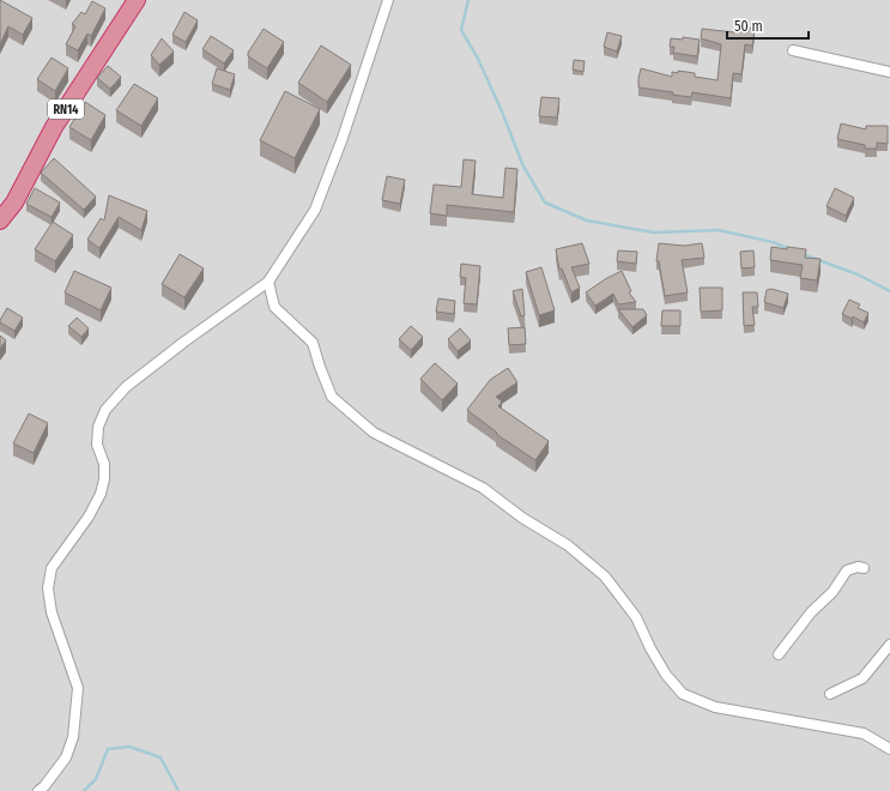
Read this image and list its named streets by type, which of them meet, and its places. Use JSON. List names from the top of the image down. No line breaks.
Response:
{"streets":{"highway":["RN14"]},"scale_bar":"50 m"}
